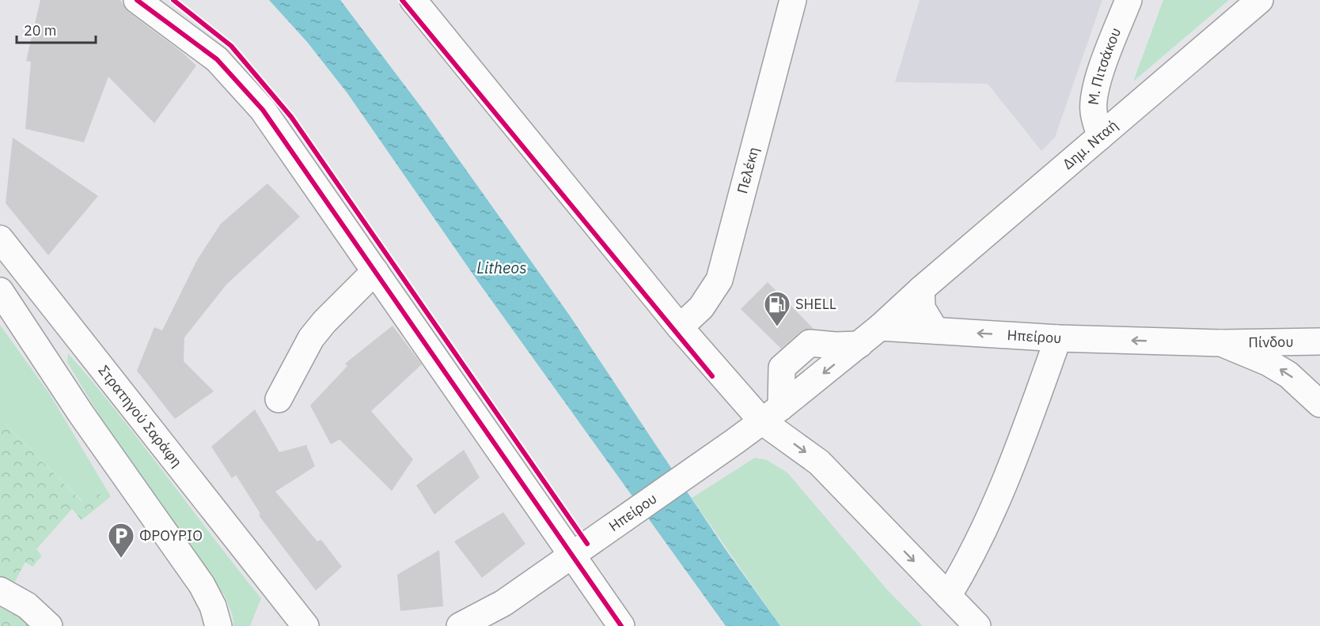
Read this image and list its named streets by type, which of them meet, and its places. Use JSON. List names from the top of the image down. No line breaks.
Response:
{"streets":{"street":["Μ. Πιτσάκου","Δημ. Νταή","Πελέκη","Ηπείρου","Πίνδου","Στρατηγού Σαράφη"]},"crossings":[["Μ. Πιτσάκου","Δημ. Νταή"],["Δημ. Νταή","Ηπείρου"],["Ηπείρου","Πίνδου"]],"one_way":["Ηπείρου"],"water":["Litheos"],"places":{"fuel station":["SHELL"],"parking":["ΦΡΟΥΡΙΟ"]},"scale_bar":"20 m"}
